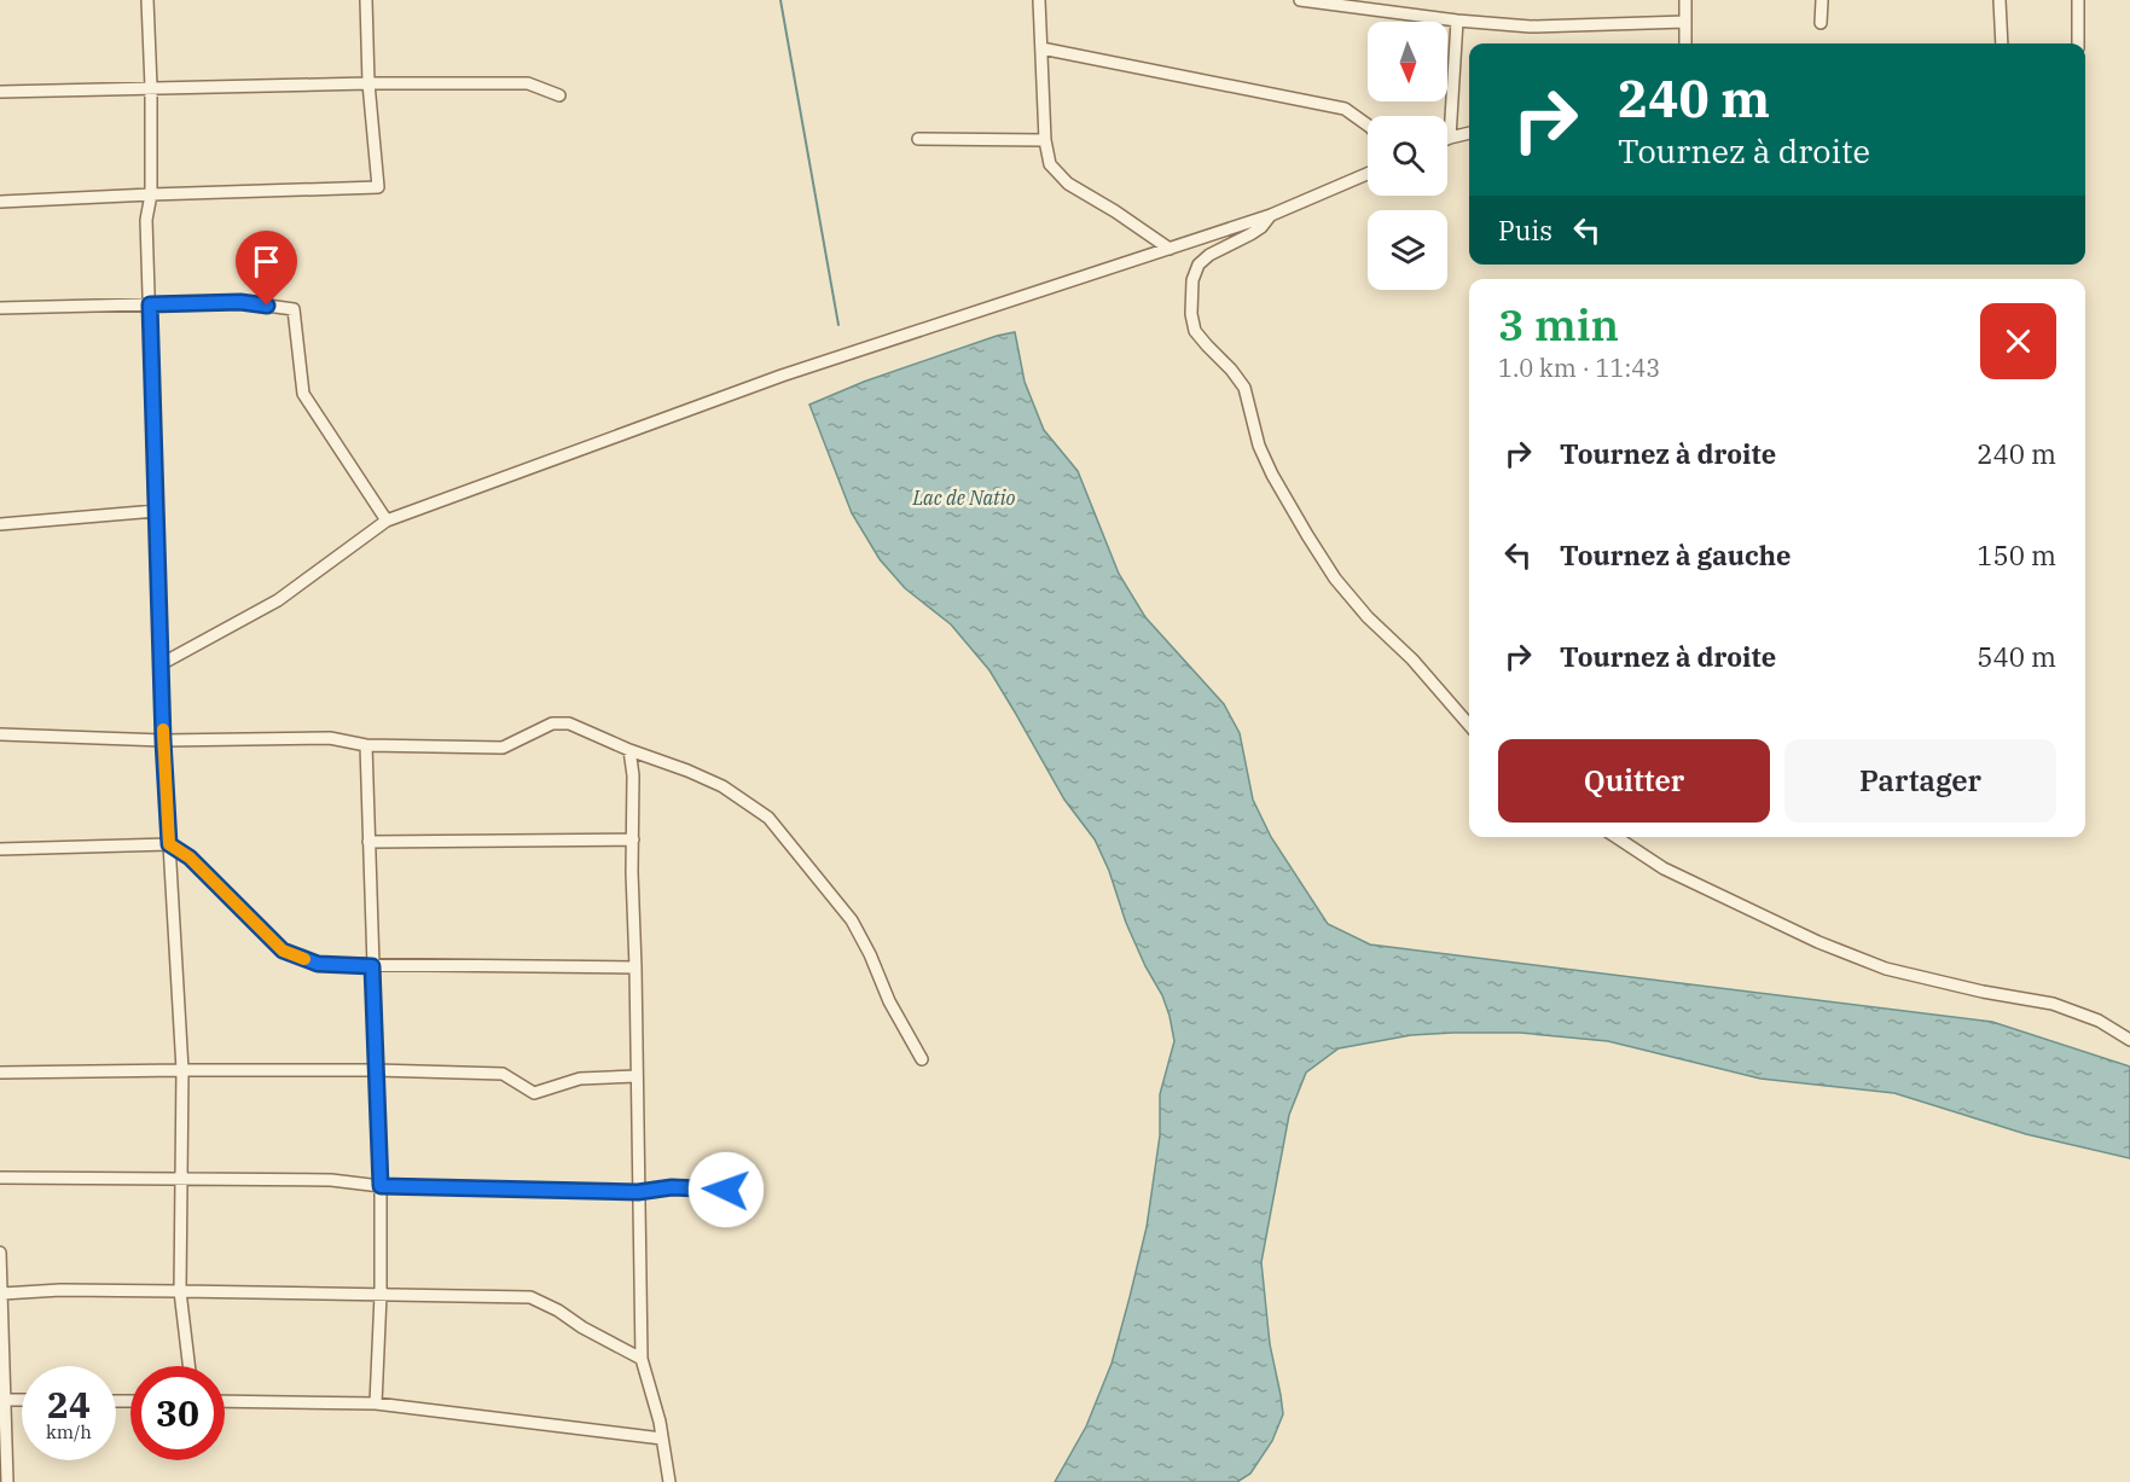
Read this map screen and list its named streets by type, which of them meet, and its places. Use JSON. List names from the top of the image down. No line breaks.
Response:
{"water":["Lac de Natio"],"north":"bottom","page":{"turn":["240 m","Tournez à droite"],"then":"Puis","heading":["3 min","1.0 km · 11:43"],"list":[{"name":"Tournez à droite","value":"240 m"},{"name":"Tournez à gauche","value":"150 m"},{"name":"Tournez à droite","value":"540 m"}],"buttons":["Quitter","Partager"],"speed":"24 km/h","limit":"30"}}
